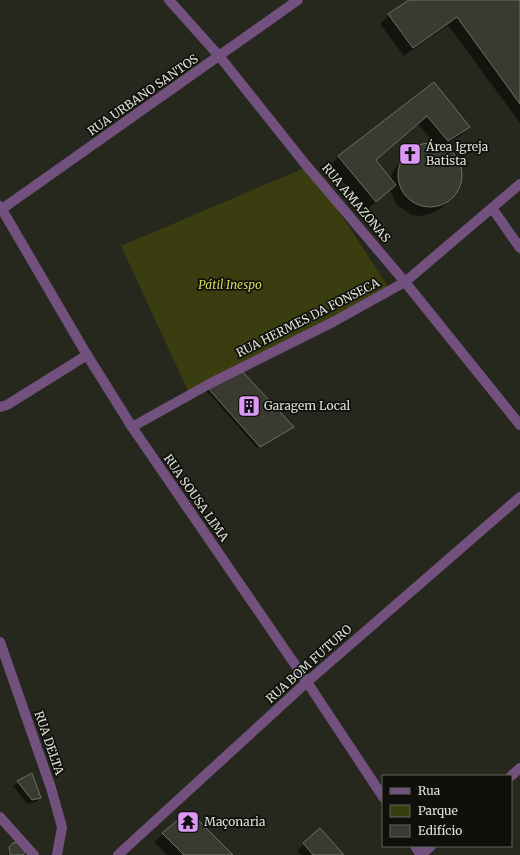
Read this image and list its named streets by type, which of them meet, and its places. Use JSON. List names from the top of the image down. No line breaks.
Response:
{"streets":{"street":["RUA URBANO SANTOS","RUA AMAZONAS","RUA HERMES DA FONSECA","RUA SOUSA LIMA","RUA BOM FUTURO","RUA DELTA"]},"crossings":[["RUA URBANO SANTOS","RUA AMAZONAS"],["RUA URBANO SANTOS","RUA SOUSA LIMA"],["RUA AMAZONAS","RUA HERMES DA FONSECA"],["RUA HERMES DA FONSECA","RUA SOUSA LIMA"],["RUA SOUSA LIMA","RUA BOM FUTURO"]],"parks":["Pátil Inespo"],"places":{"church":["Área Igreja Batista"],"building":["Garagem Local"],"temple":["Maçonaria"]},"legend":["Rua","Parque","Edifício"]}
